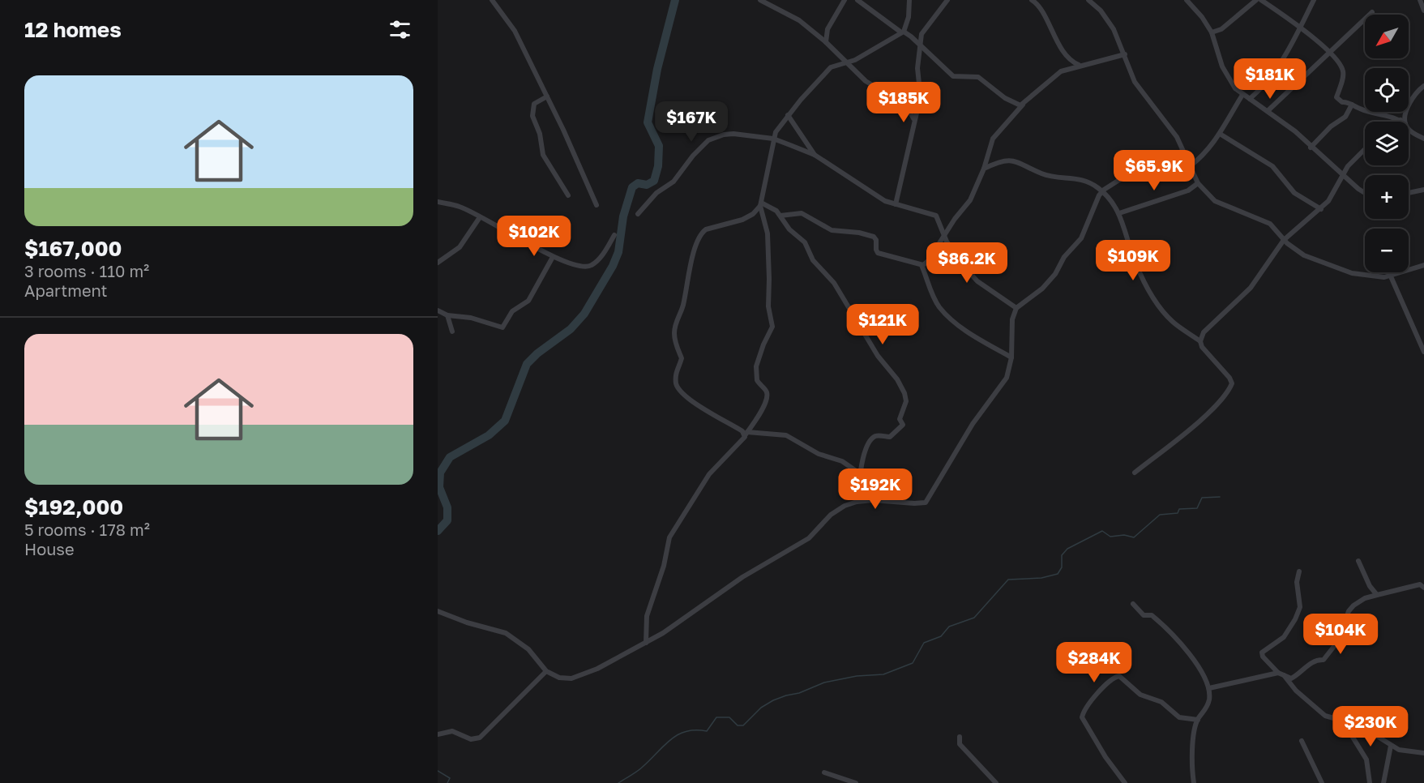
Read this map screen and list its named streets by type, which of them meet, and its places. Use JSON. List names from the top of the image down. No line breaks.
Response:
{"north":"bottom left","page":{"heading":"12 homes","map_buttons":["+","−"],"list":[{"name":"$167,000","note":"3 rooms · 110 m² · Apartment"},{"name":"$192,000","note":"5 rooms · 178 m² · House"}],"price":["$181K","$185K","$167K","$65.9K","$102K","$109K","$86.2K","$121K","$192K","$104K","$284K","$230K"]}}
